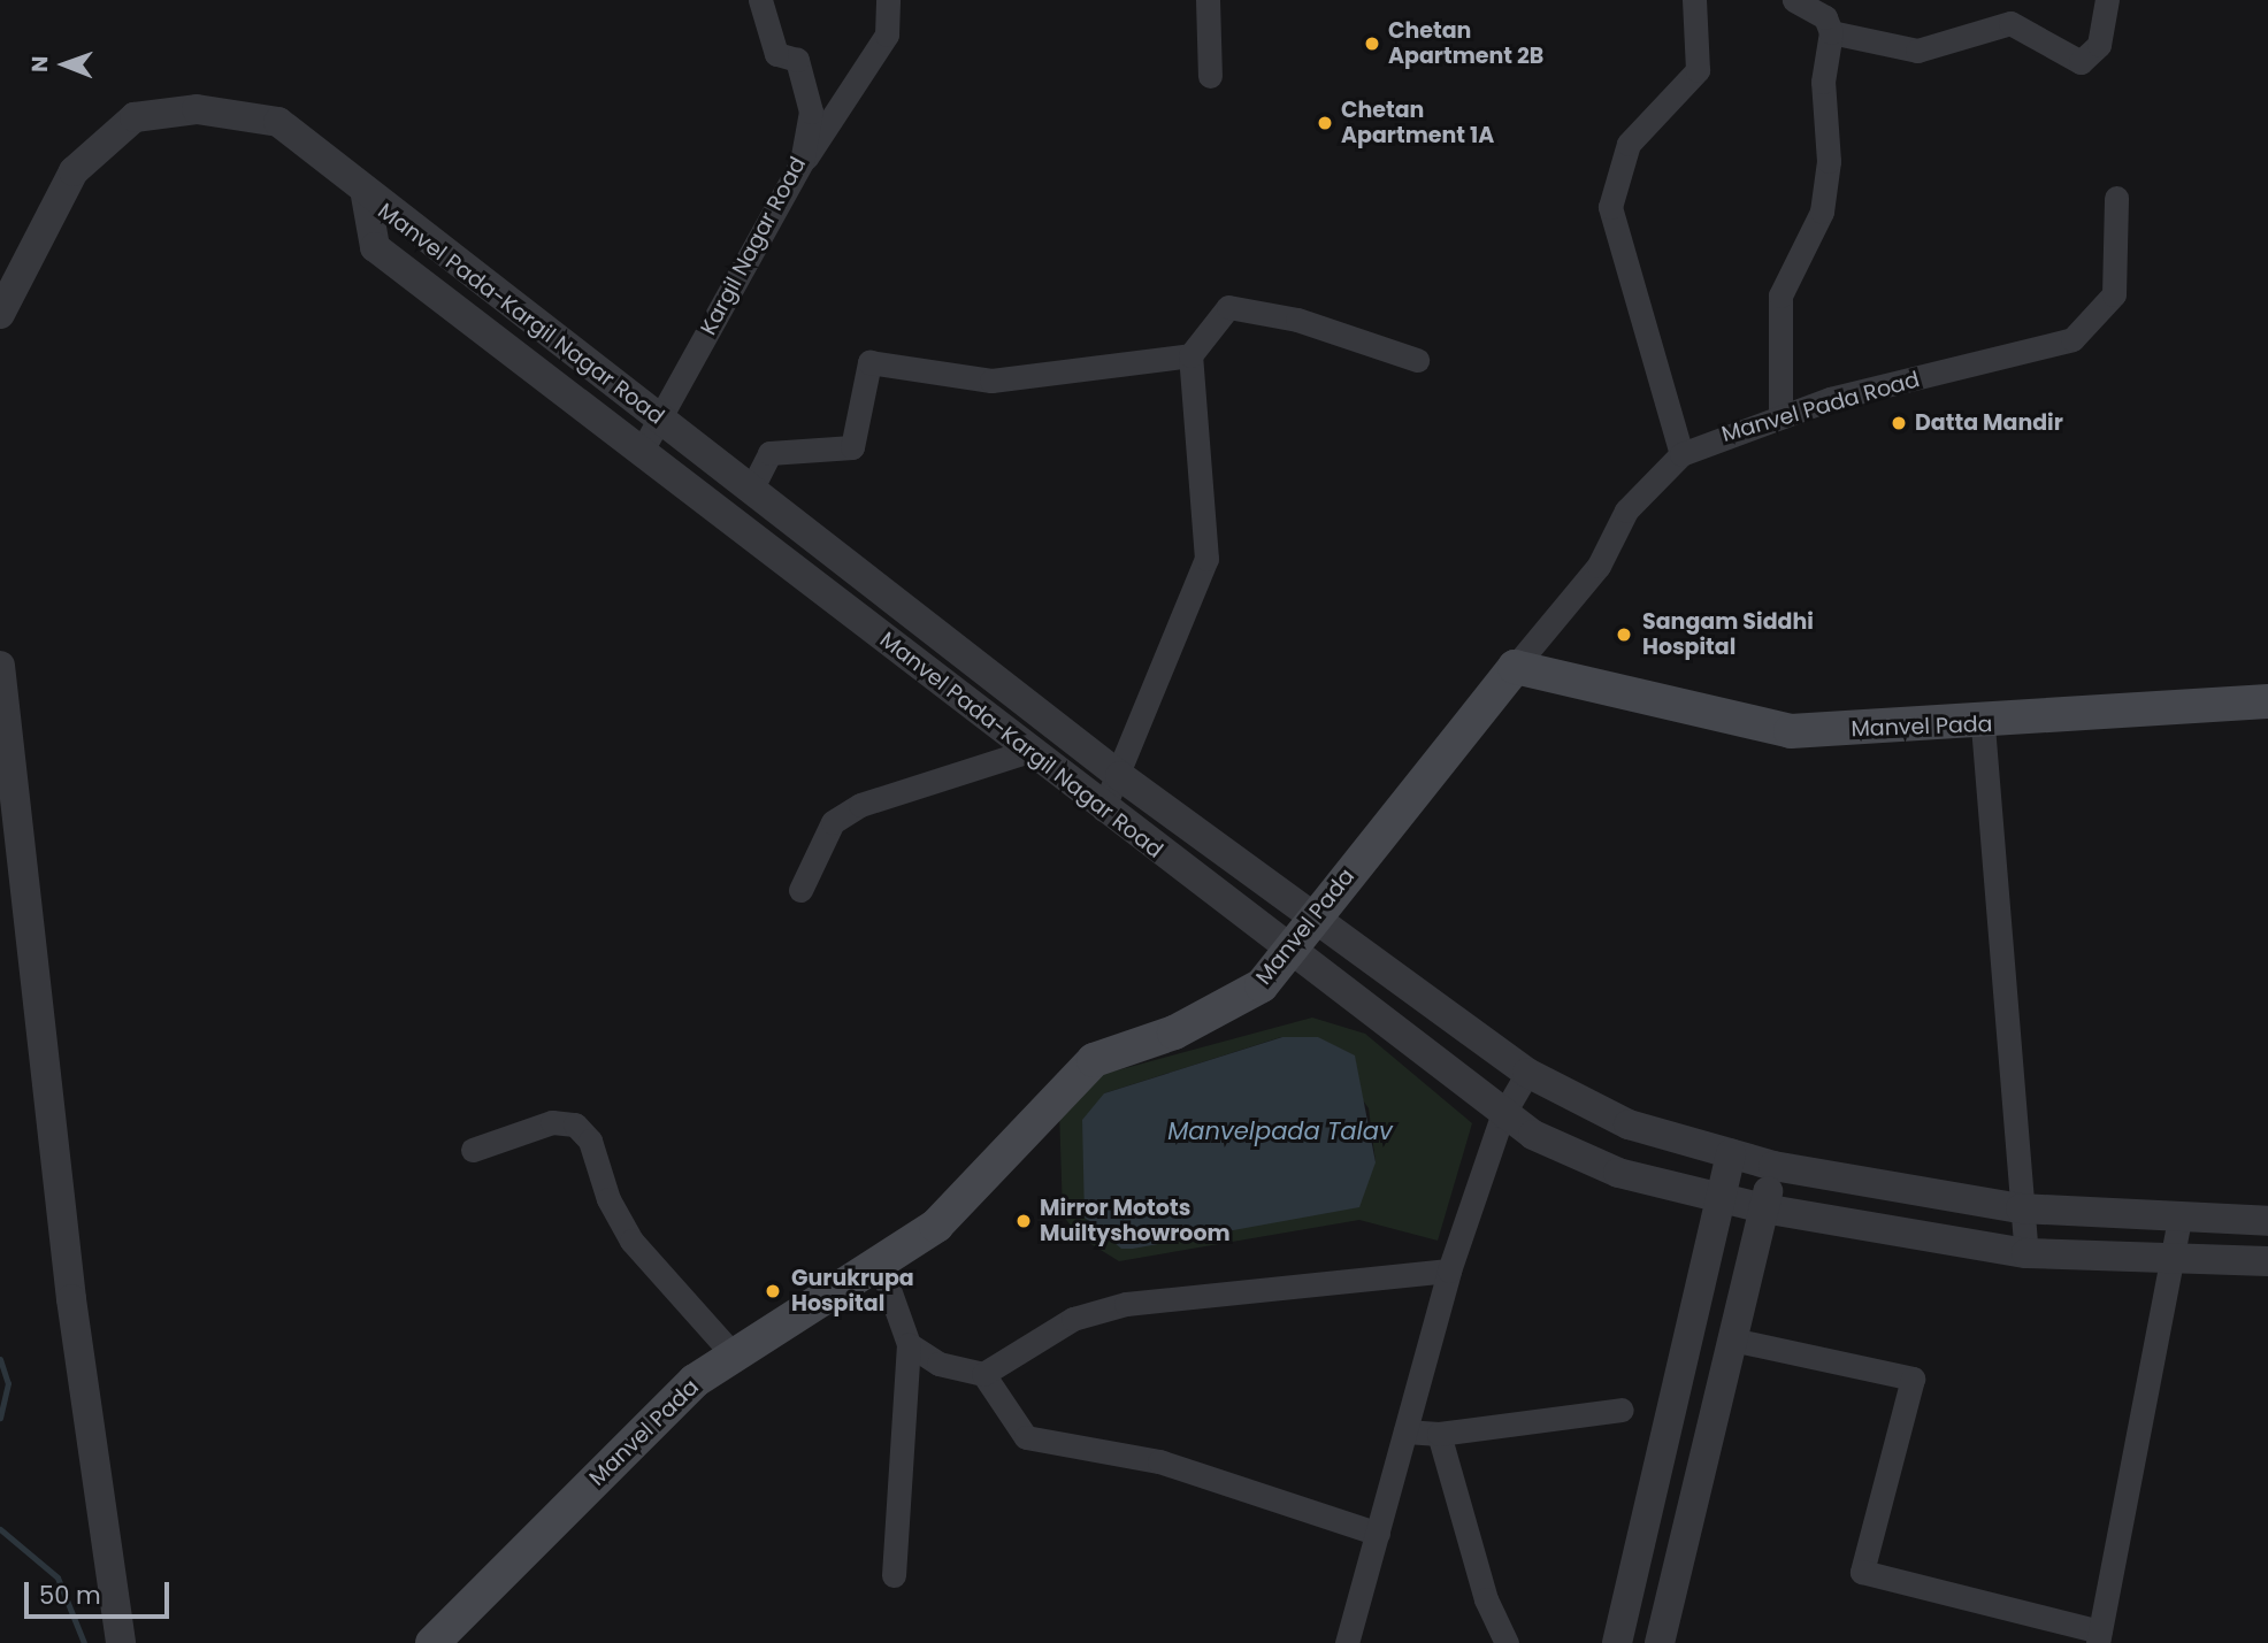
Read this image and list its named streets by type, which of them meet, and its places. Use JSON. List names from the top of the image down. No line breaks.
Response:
{"streets":{"main road":["Manvel Pada"],"street":["Kargil Nagar Road","Manvel Pada-Kargil Nagar Road","Manvel Pada Road"]},"crossings":[["Kargil Nagar Road","Manvel Pada-Kargil Nagar Road"],["Manvel Pada-Kargil Nagar Road","Manvel Pada"],["Manvel Pada Road","Manvel Pada"]],"water":["Manvelpada Talav"],"places":["Chetan Apartment 2B","Chetan Apartment 1A","Datta Mandir","Sangam Siddhi Hospital","Mirror Motots Muiltyshowroom","Gurukrupa Hospital"],"scale_bar":"50 m","north":"left"}
